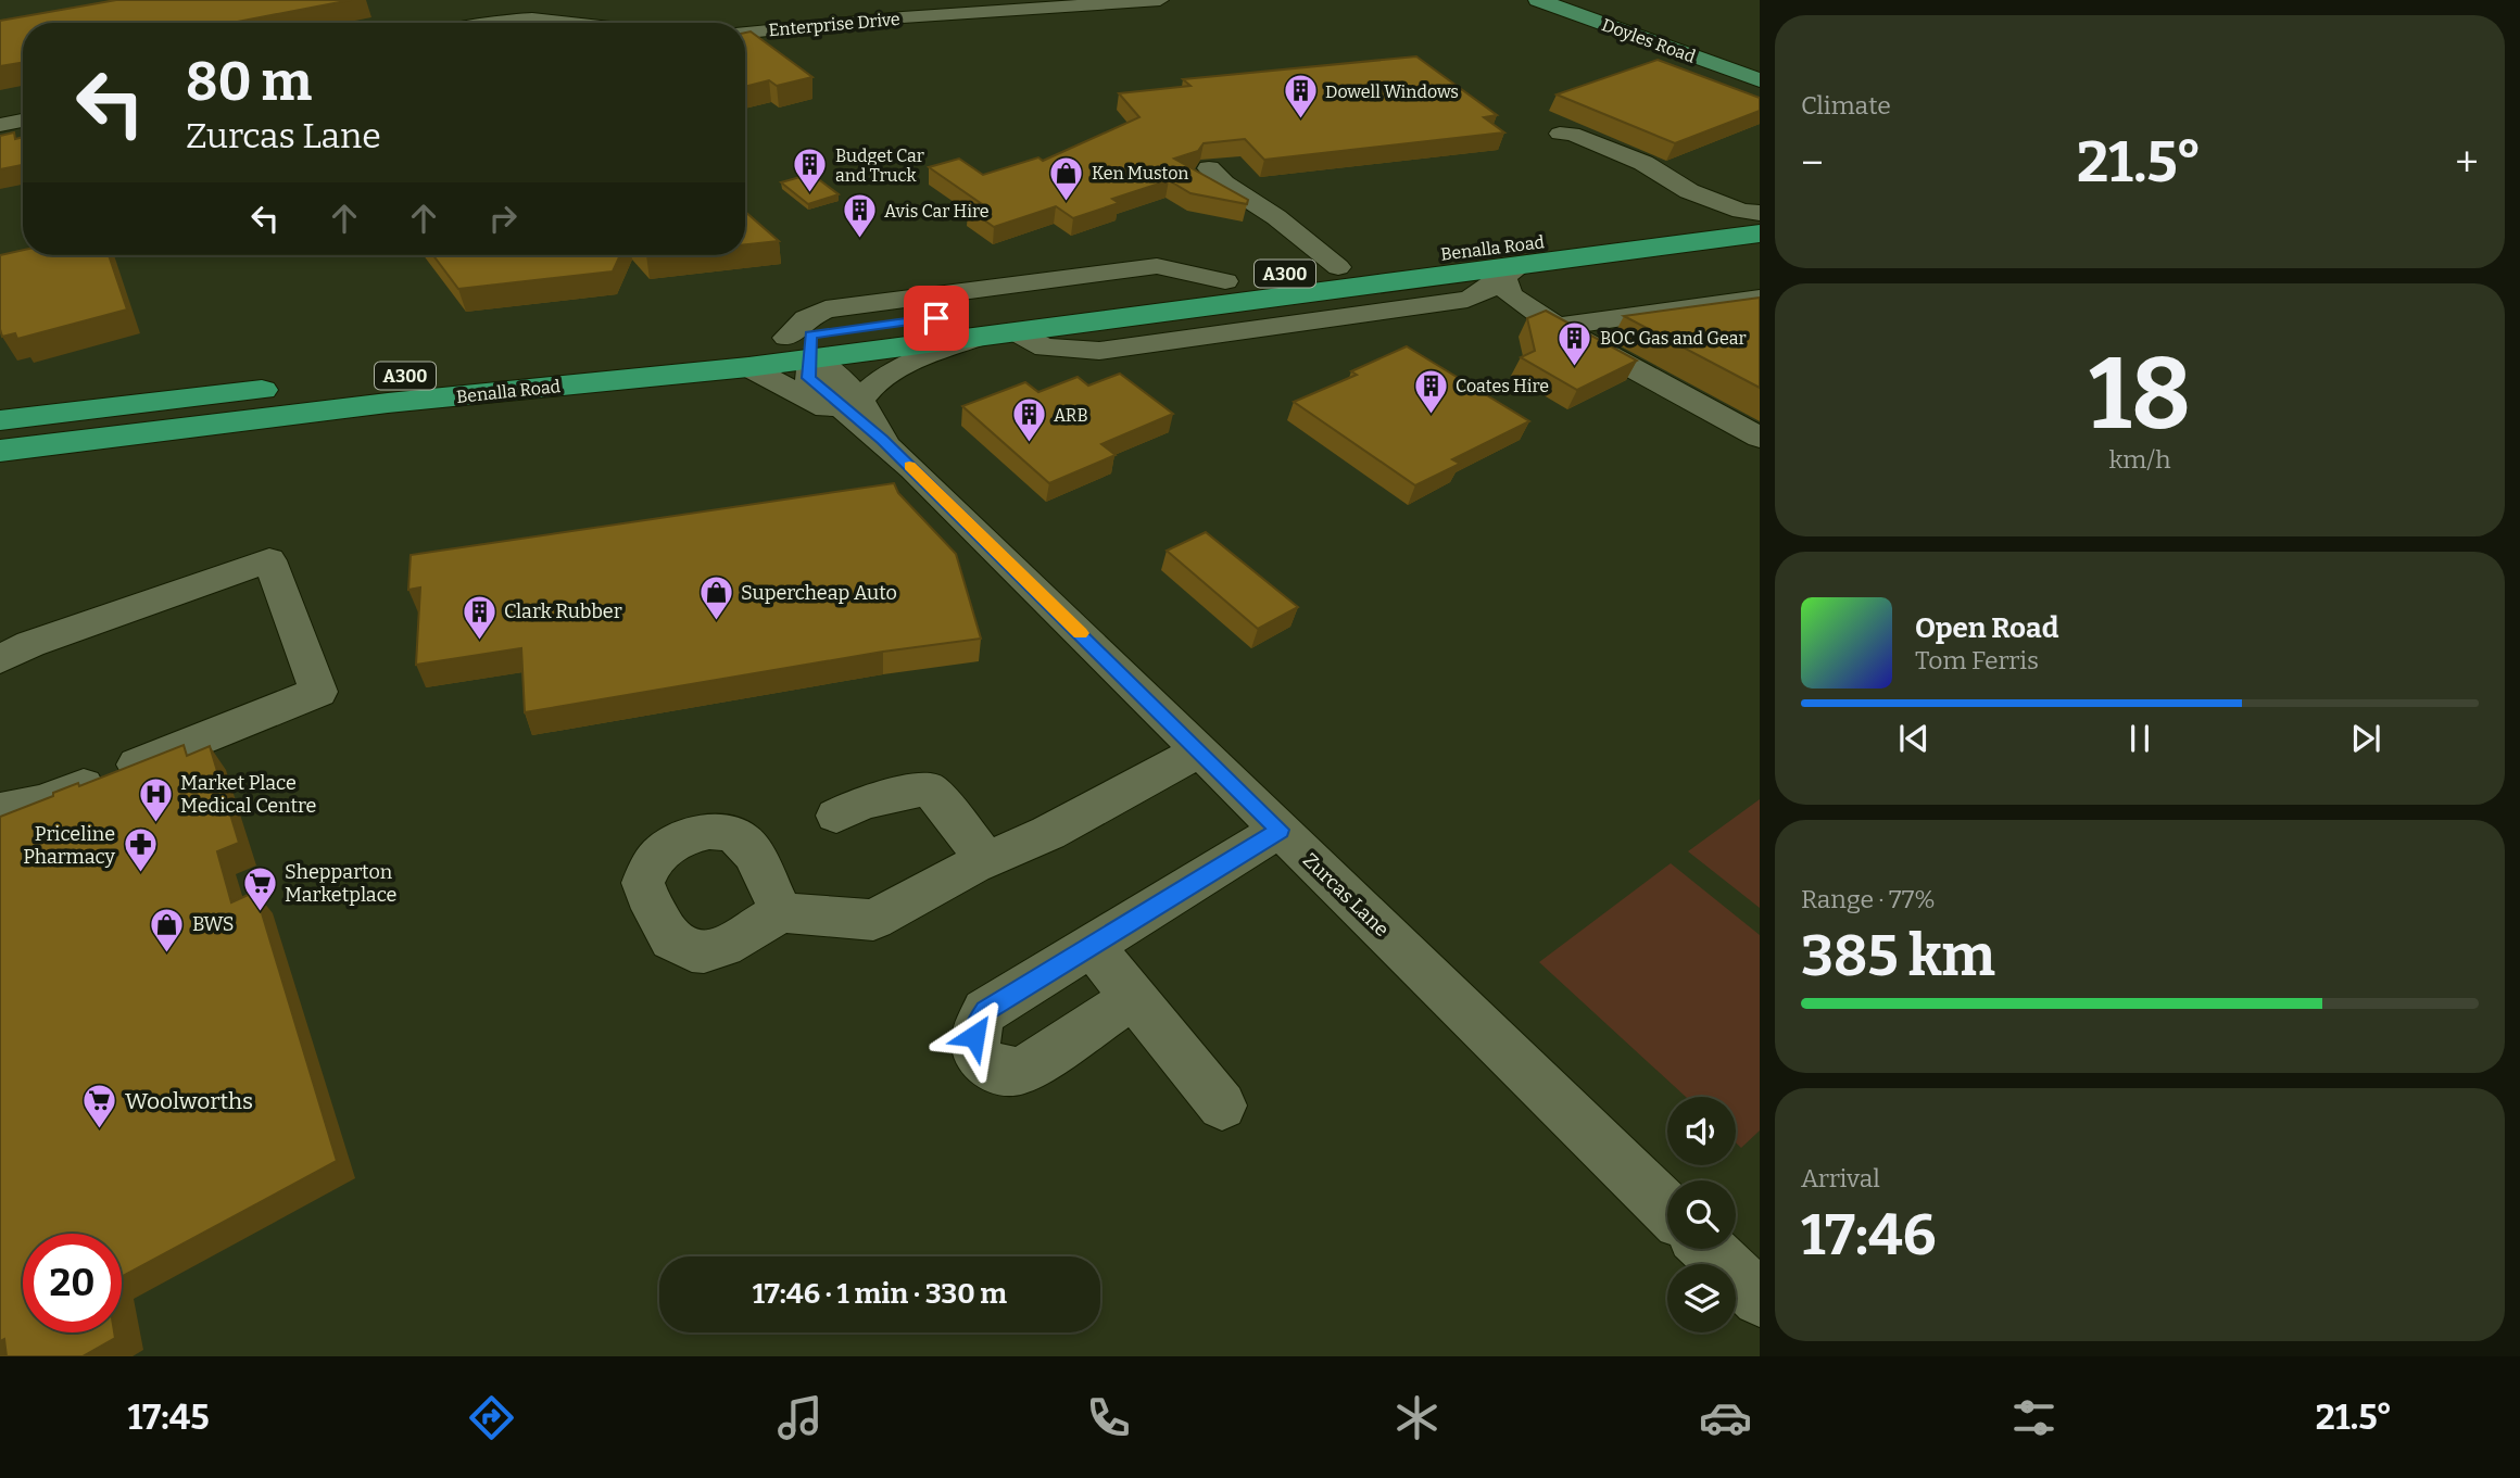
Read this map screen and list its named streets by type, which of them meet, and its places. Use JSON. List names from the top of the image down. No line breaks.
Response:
{"streets":{"highway":["Benalla Road","A300"],"main road":["Doyles Road"],"street":["Enterprise Drive","Zurcas Lane"]},"crossings":[["Benalla Road","Zurcas Lane"]],"places":{"building":["Dowell Windows","Budget Car and Truck","Avis Car Hire","BOC Gas and Gear","Coates Hire","ARB","Clark Rubber"],"shop":["Ken Muston","Supercheap Auto","BWS"],"hospital":["Market Place Medical Centre"],"pharmacy":["Priceline Pharmacy"],"supermarket":["Shepparton Marketplace","Woolworths"]},"page":{"tile":["Climate",["18","km/h"],["Range · 77%","385 km"],["Arrival","17:46"]],"turn":["80 m","Zurcas Lane"],"heat":["−","21.5°","+"],"song":["Open Road","Tom Ferris"],"limit":"20","trip":"17:46 · 1 min · 330 m","tabs":["17:45","21.5°"]}}
